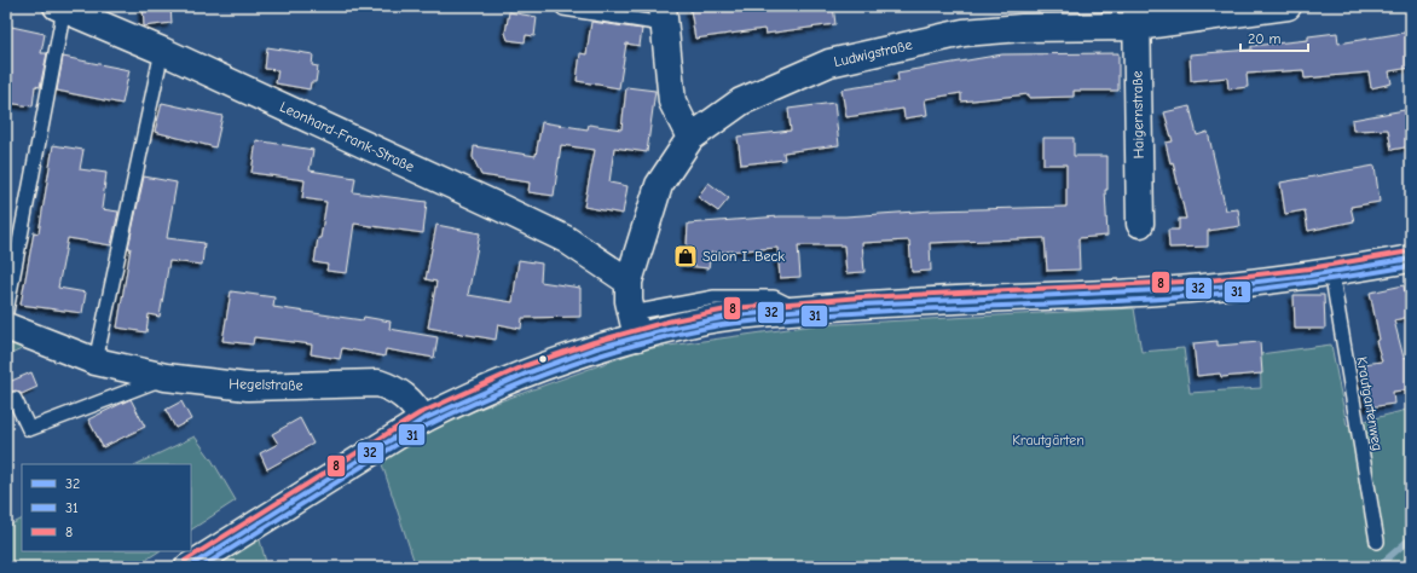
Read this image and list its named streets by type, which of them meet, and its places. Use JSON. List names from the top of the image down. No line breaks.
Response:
{"streets":{"street":["Ludwigstraße","Haigernstraße","Leonhard-Frank-Straße","Hegelstraße"],"lane":["Krautgartenweg"]},"crossings":[["Ludwigstraße","Haigernstraße"],["Ludwigstraße","Leonhard-Frank-Straße"]],"parks":["Krautgärten"],"places":{"shop":["Salon I. Beck"]},"lines":["transit line 8","transit line 32","transit line 31"],"legend":["32","31","8"],"scale_bar":"20 m"}
